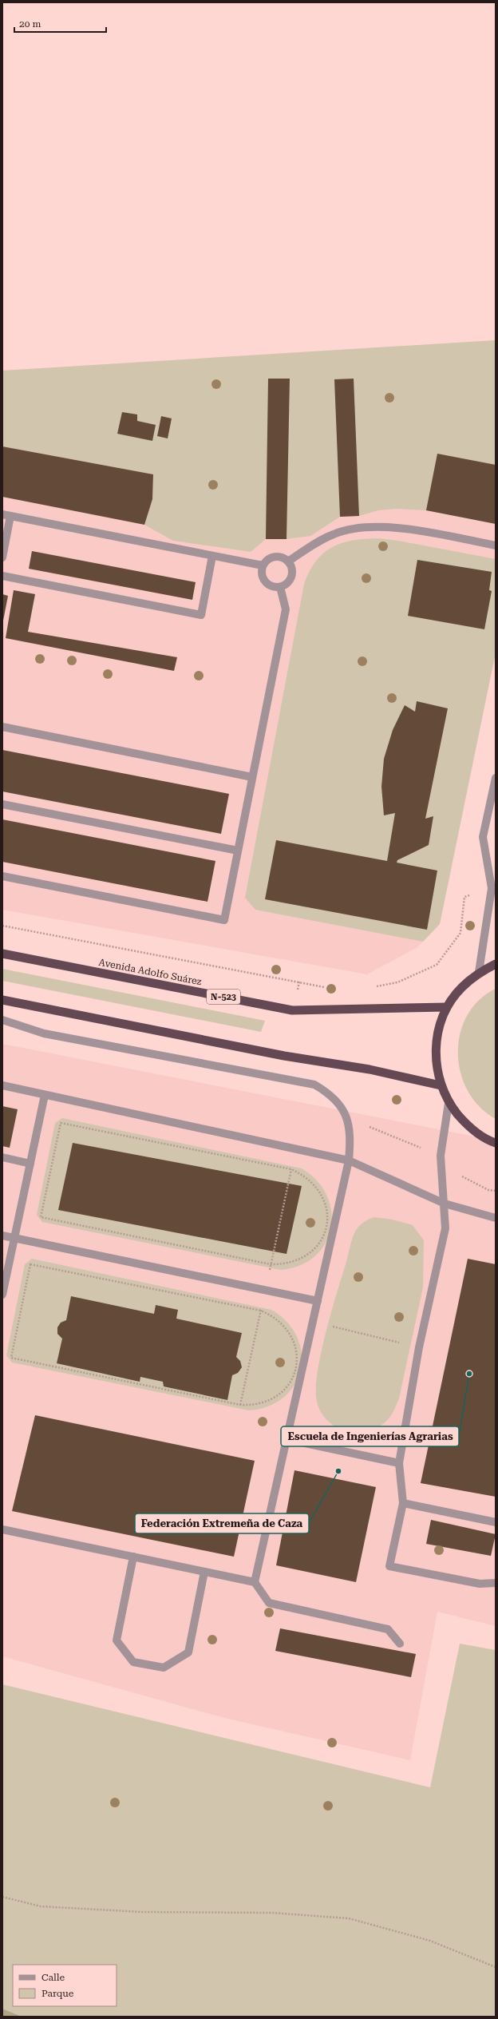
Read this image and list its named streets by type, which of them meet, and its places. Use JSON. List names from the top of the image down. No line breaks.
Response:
{"streets":{"highway":["Avenida Adolfo Suárez","N-523"]},"places":["Escuela de Ingenierías Agrarias","Federación Extremeña de Caza"],"legend":["Calle","Parque"],"scale_bar":"20 m"}
